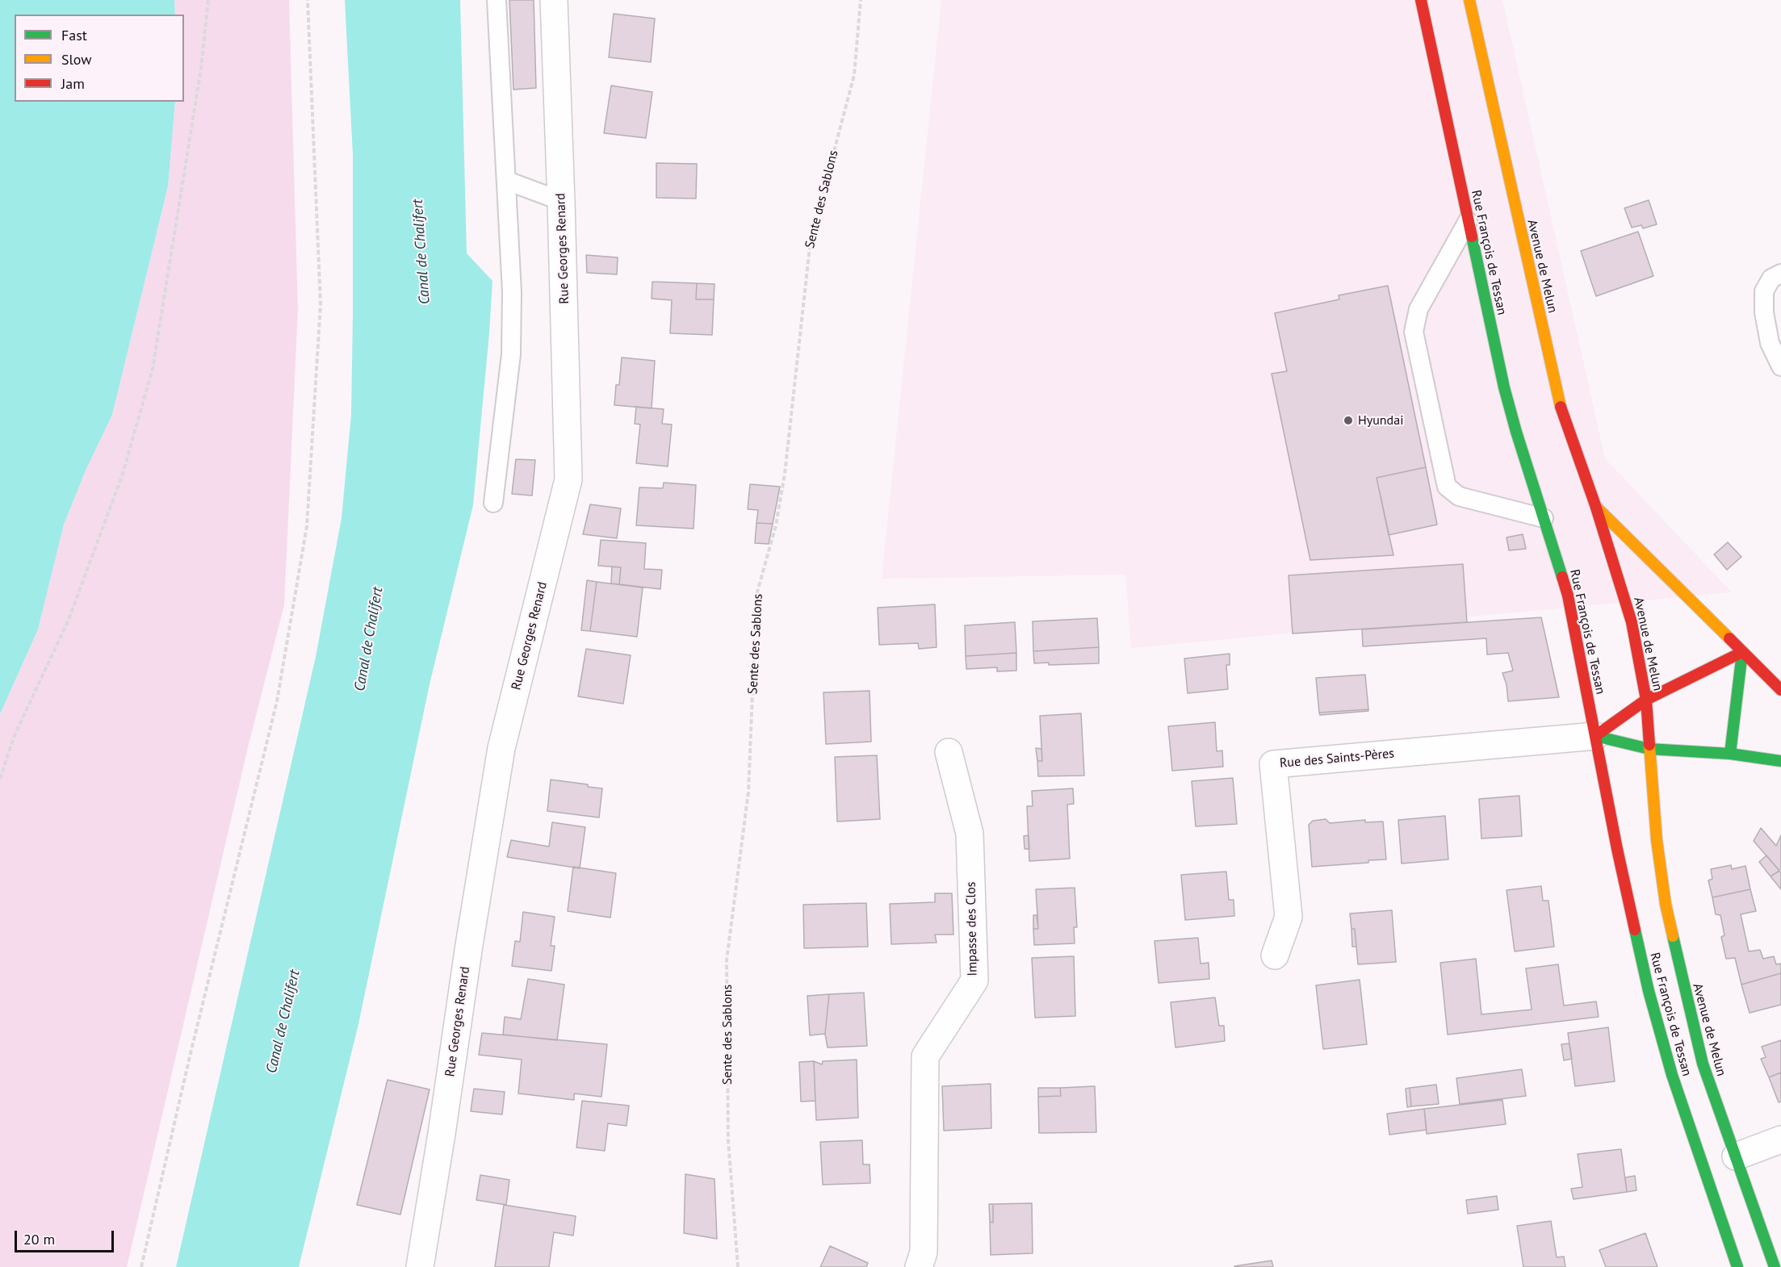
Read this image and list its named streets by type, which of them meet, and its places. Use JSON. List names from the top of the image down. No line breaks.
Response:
{"streets":{"main road":["Rue François de Tessan","Avenue de Melun"],"street":["Rue Georges Renard","Rue des Saints-Pères","Impasse des Clos"],"path":["Sente des Sablons"]},"crossings":[["Rue François de Tessan","Rue des Saints-Pères"]],"water":["Canal de Chalifert"],"places":["Hyundai"],"legend":["Fast","Slow","Jam"],"scale_bar":"20 m"}
